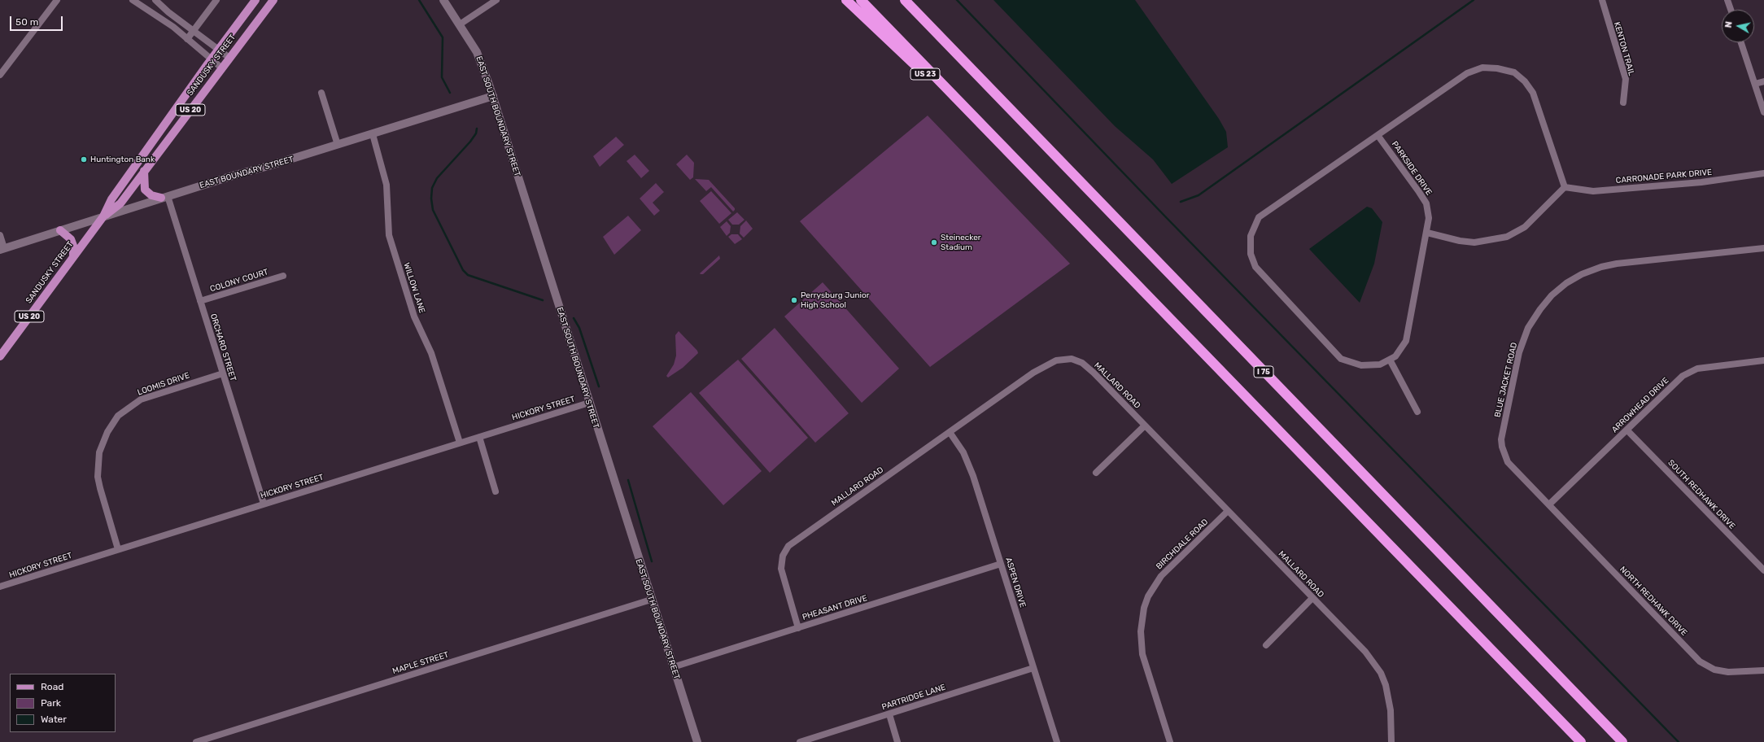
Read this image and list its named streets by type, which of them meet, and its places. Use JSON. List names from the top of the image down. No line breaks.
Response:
{"streets":{"highway":["US 23","I 75"],"main road":["SANDUSKY STREET","US 20"],"street":["KENTON TRAIL","EAST SOUTH BOUNDARY STREET","PARKSIDE DRIVE","EAST BOUNDARY STREET","CARRONADE PARK DRIVE","COLONY COURT","WILLOW LANE","ORCHARD STREET","BLUE JACKET ROAD","LOOMIS DRIVE","MALLARD ROAD","ARROWHEAD DRIVE","HICKORY STREET","SOUTH REDHAWK DRIVE","BIRCHDALE ROAD","ASPEN DRIVE","NORTH REDHAWK DRIVE","PHEASANT DRIVE","MAPLE STREET","PARTRIDGE LANE"]},"crossings":[["SANDUSKY STREET","EAST BOUNDARY STREET"],["EAST SOUTH BOUNDARY STREET","EAST BOUNDARY STREET"],["EAST SOUTH BOUNDARY STREET","HICKORY STREET"],["EAST SOUTH BOUNDARY STREET","PHEASANT DRIVE"],["EAST SOUTH BOUNDARY STREET","MAPLE STREET"],["EAST BOUNDARY STREET","WILLOW LANE"],["EAST BOUNDARY STREET","ORCHARD STREET"],["COLONY COURT","ORCHARD STREET"],["WILLOW LANE","HICKORY STREET"],["ORCHARD STREET","LOOMIS DRIVE"],["ORCHARD STREET","HICKORY STREET"],["BLUE JACKET ROAD","ARROWHEAD DRIVE"],["BLUE JACKET ROAD","NORTH REDHAWK DRIVE"],["LOOMIS DRIVE","HICKORY STREET"],["MALLARD ROAD","BIRCHDALE ROAD"],["MALLARD ROAD","ASPEN DRIVE"],["MALLARD ROAD","PHEASANT DRIVE"],["ARROWHEAD DRIVE","SOUTH REDHAWK DRIVE"],["ARROWHEAD DRIVE","NORTH REDHAWK DRIVE"],["ASPEN DRIVE","PHEASANT DRIVE"],["ASPEN DRIVE","PARTRIDGE LANE"]],"places":["Huntington Bank","Steinecker Stadium","Perrysburg Junior High School"],"legend":["Road","Park","Water"],"scale_bar":"50 m","north":"left"}
